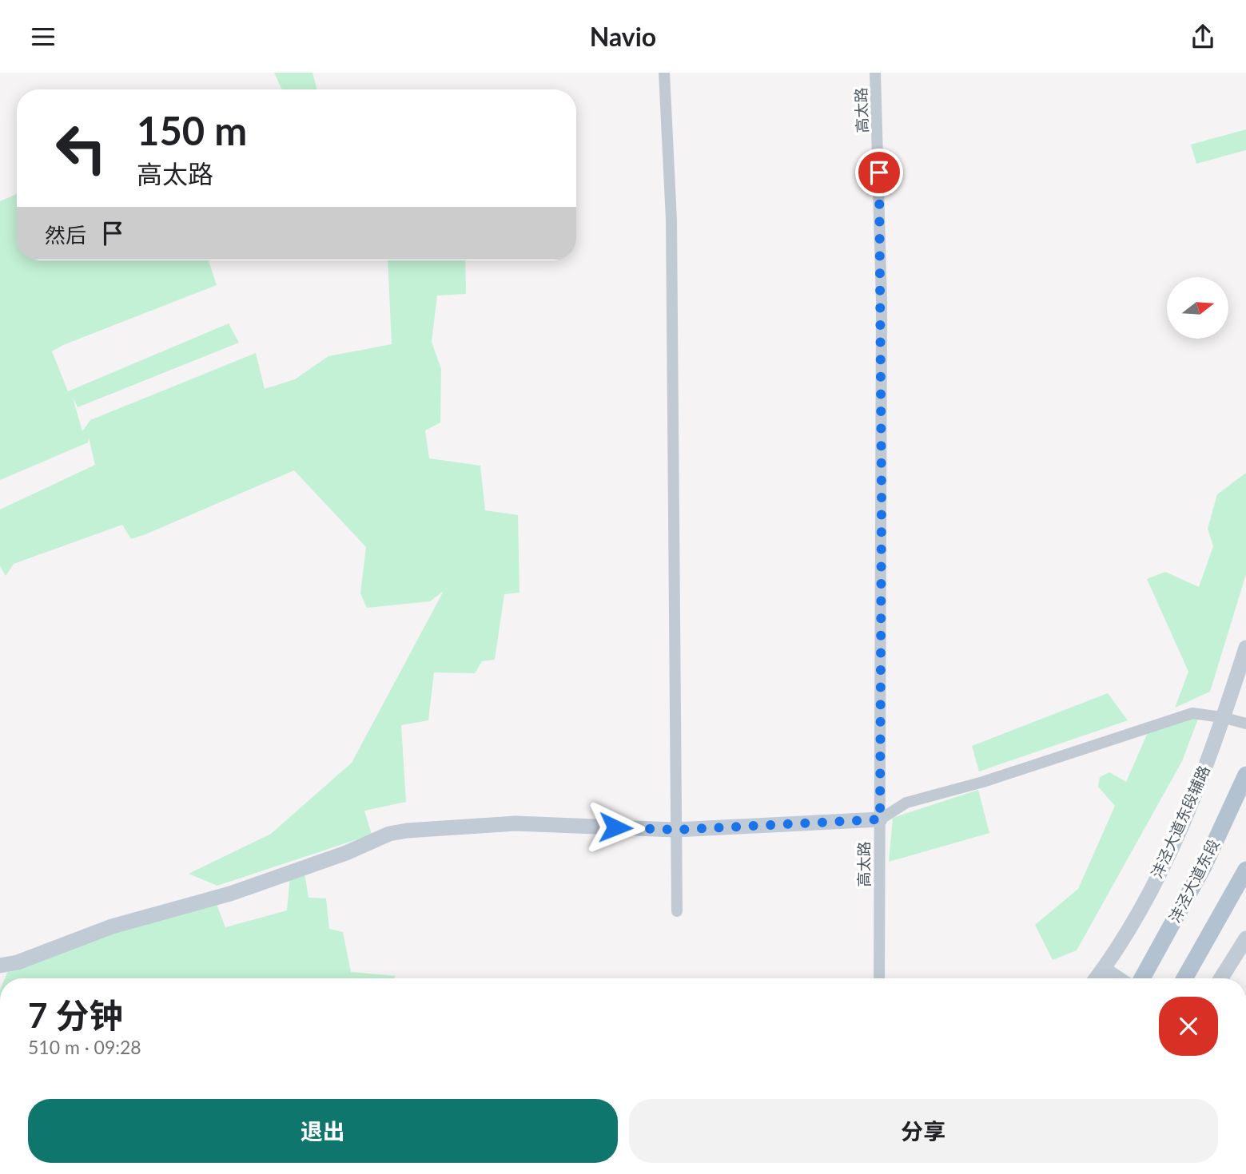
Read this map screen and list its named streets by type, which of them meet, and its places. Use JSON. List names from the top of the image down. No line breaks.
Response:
{"streets":{"main road":["沣泾大道东段"],"street":["高太路","沣泾大道东段辅路"]},"north":"right","page":{"header":"Navio","turn":["150 m","高太路"],"then":"然后","heading":["7 分钟","510 m · 09:28"],"buttons":["退出","分享"]}}
